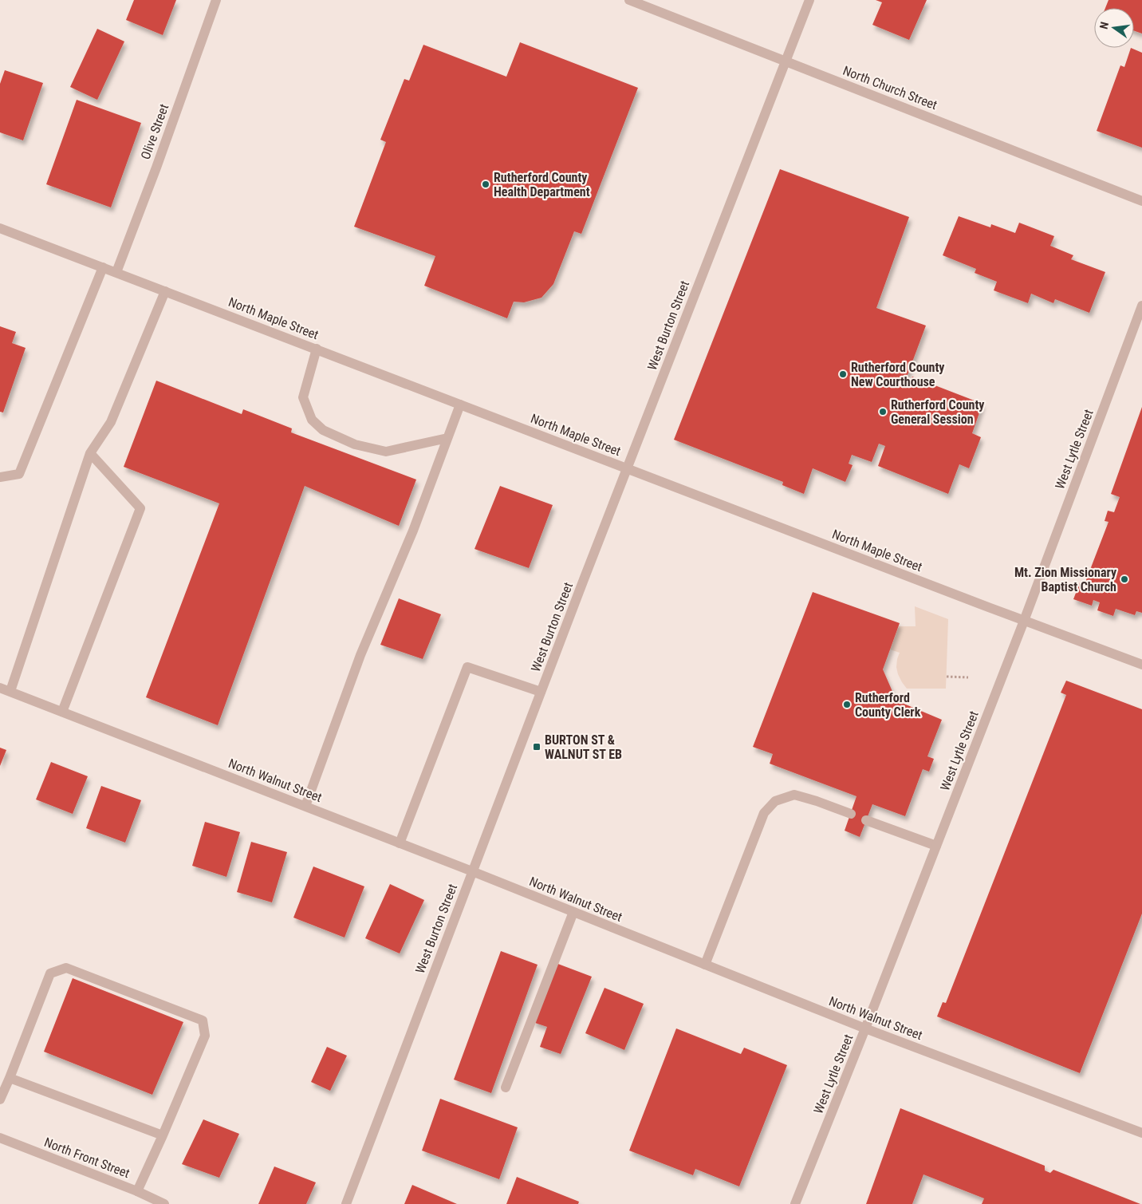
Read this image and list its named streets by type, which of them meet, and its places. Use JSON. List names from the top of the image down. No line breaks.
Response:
{"streets":{"street":["North Church Street","Olive Street","North Maple Street","West Burton Street","West Lytle Street","North Walnut Street","North Front Street"]},"crossings":[["North Church Street","West Burton Street"],["Olive Street","North Maple Street"],["North Maple Street","West Burton Street"],["North Maple Street","West Lytle Street"],["West Burton Street","North Walnut Street"],["West Lytle Street","North Walnut Street"]],"places":{"other":["Rutherford County Health Department","Rutherford County New Courthouse","Rutherford County General Session","Mt. Zion Missionary Baptist Church","Rutherford County Clerk"],"transit":["BURTON ST & WALNUT ST EB"]},"north":"left"}
